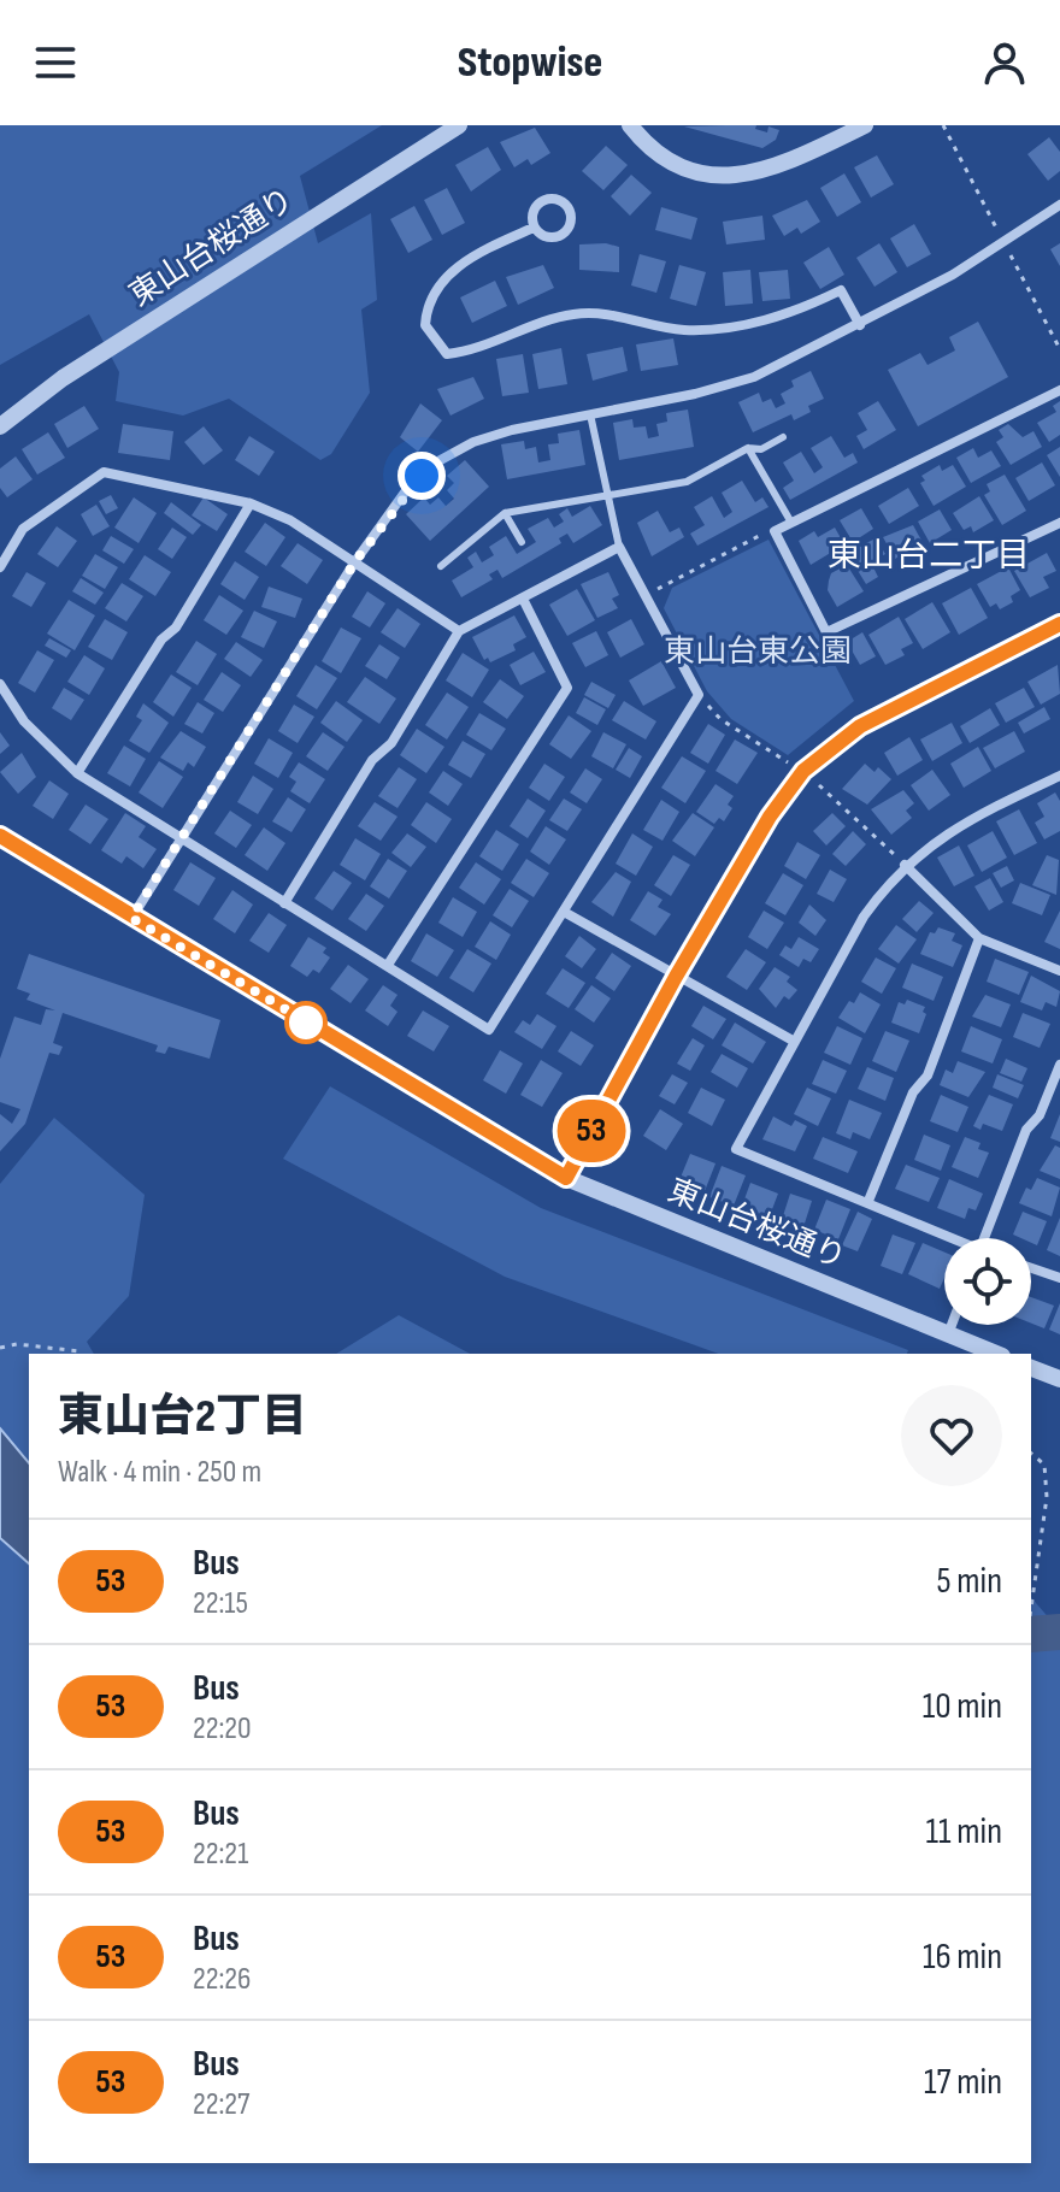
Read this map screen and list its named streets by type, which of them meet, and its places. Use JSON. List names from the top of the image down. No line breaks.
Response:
{"streets":{"street":["東山台桜通り"]},"districts":["東山台二丁目"],"parks":["東山台東公園"],"lines":["bus line 53"],"page":{"header":"Stopwise","on_map":"53","heading":["東山台2丁目","Walk · 4 min · 250 m"],"list":[{"mark":"53","name":"Bus","note":"22:15","value":"5 min"},{"mark":"53","name":"Bus","note":"22:20","value":"10 min"},{"mark":"53","name":"Bus","note":"22:21","value":"11 min"},{"mark":"53","name":"Bus","note":"22:26","value":"16 min"},{"mark":"53","name":"Bus","note":"22:27","value":"17 min"}]}}
